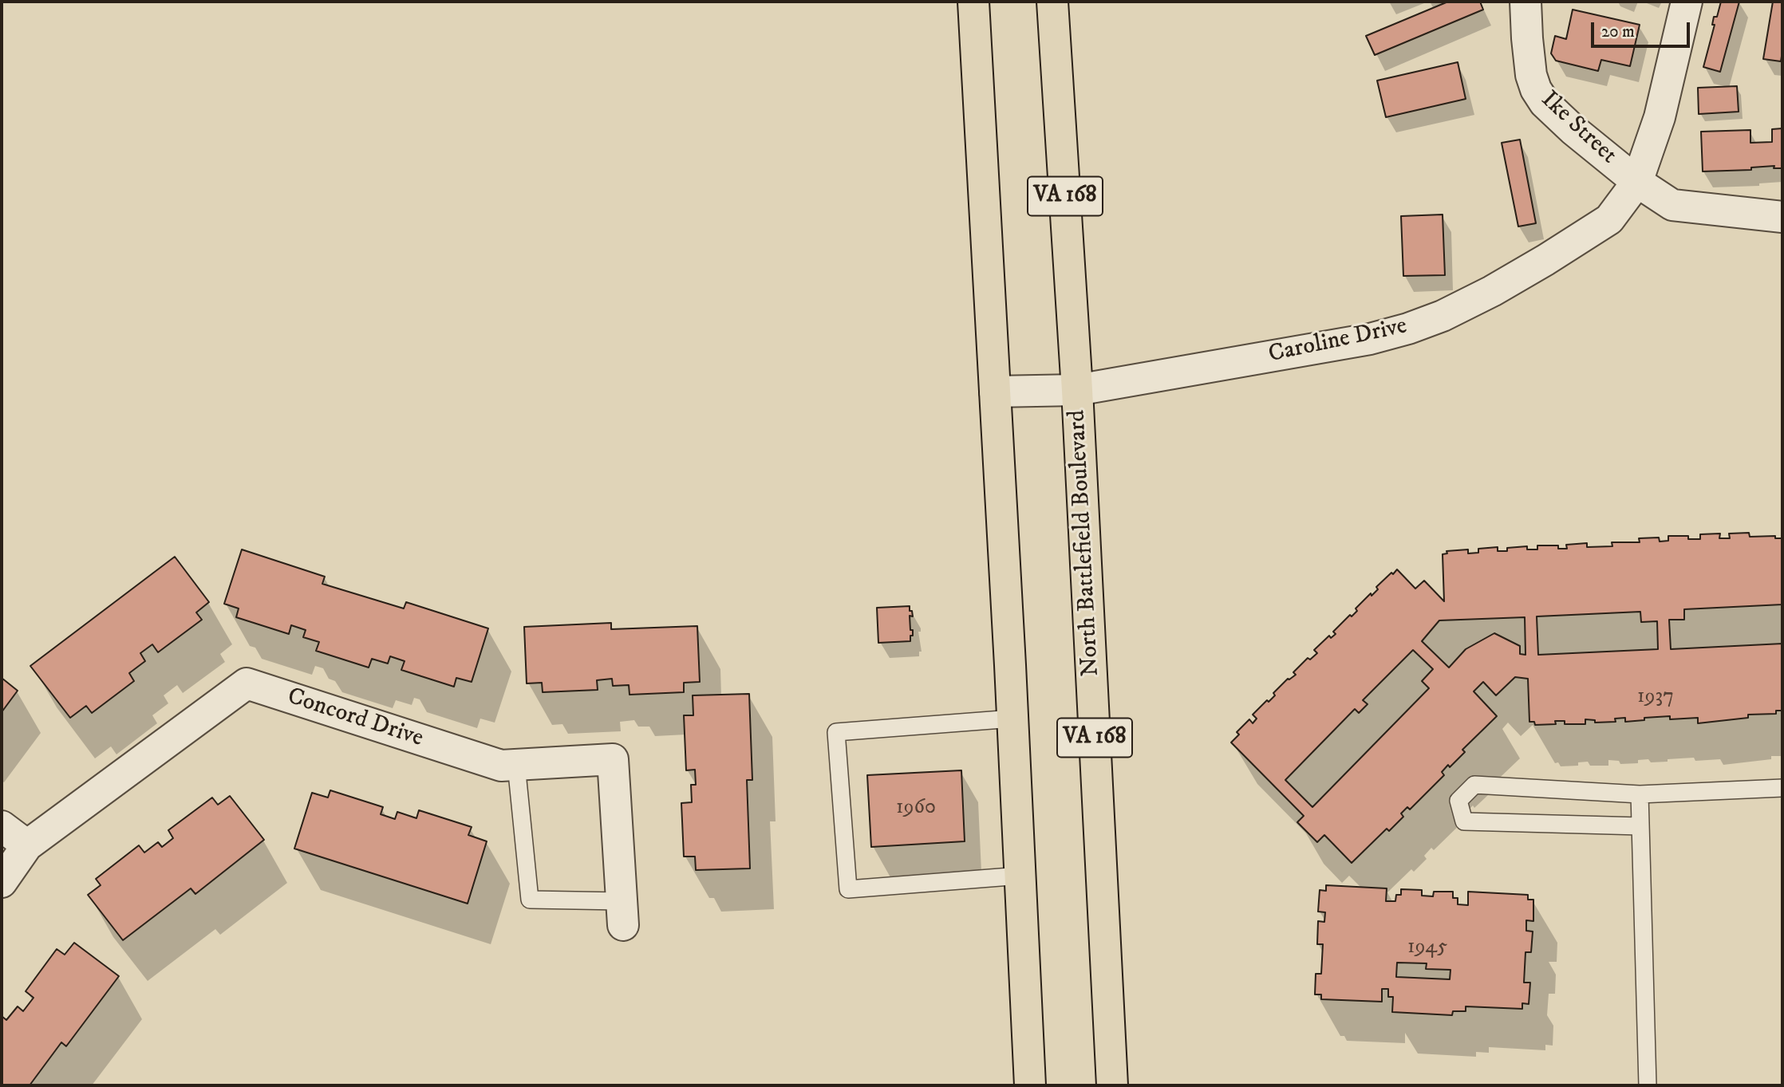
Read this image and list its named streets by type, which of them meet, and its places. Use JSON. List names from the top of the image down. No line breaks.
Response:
{"streets":{"main road":["VA 168","North Battlefield Boulevard"],"street":["Ike Street","Caroline Drive","Concord Drive"]},"crossings":[["Ike Street","Caroline Drive"],["Caroline Drive","North Battlefield Boulevard"]],"house_numbers":["1937","1960","1945"],"scale_bar":"20 m"}
